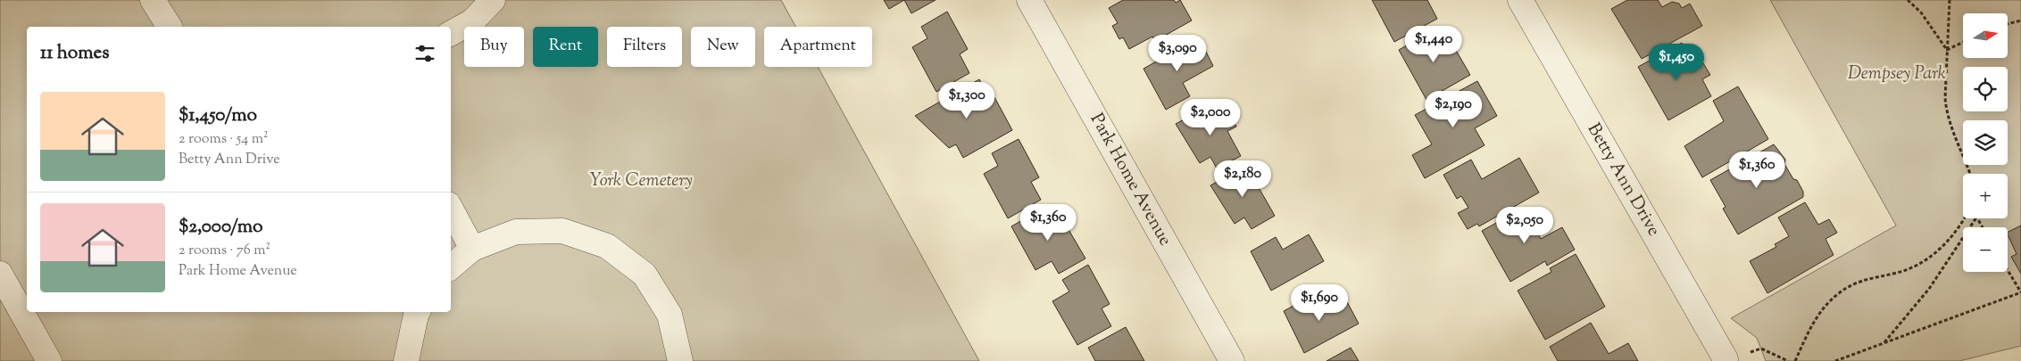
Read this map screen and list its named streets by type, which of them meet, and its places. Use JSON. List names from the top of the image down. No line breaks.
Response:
{"streets":{"street":["Park Home Avenue","Betty Ann Drive"]},"parks":["Dempsey Park","York Cemetery"],"north":"right","page":{"map_buttons":["+","−"],"price":["$1,440","$3,090","$1,450","$1,300","$2,190","$2,000","$1,360","$2,180","$1,360","$2,050","$1,690"],"chip":["Buy","Rent","Filters","New","Apartment"],"heading":"11 homes","list":[{"name":"$1,450/mo","note":"2 rooms · 54 m² · Betty Ann Drive"},{"name":"$2,000/mo","note":"2 rooms · 76 m² · Park Home Avenue"}]}}
